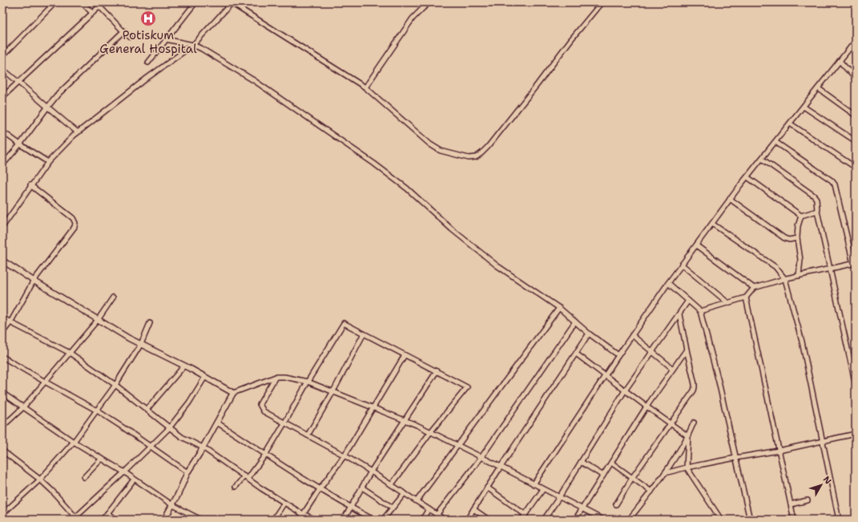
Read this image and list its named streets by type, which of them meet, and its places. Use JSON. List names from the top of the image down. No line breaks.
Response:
{"places":{"hospital":["Potiskum General Hospital"]},"north":"top right"}
